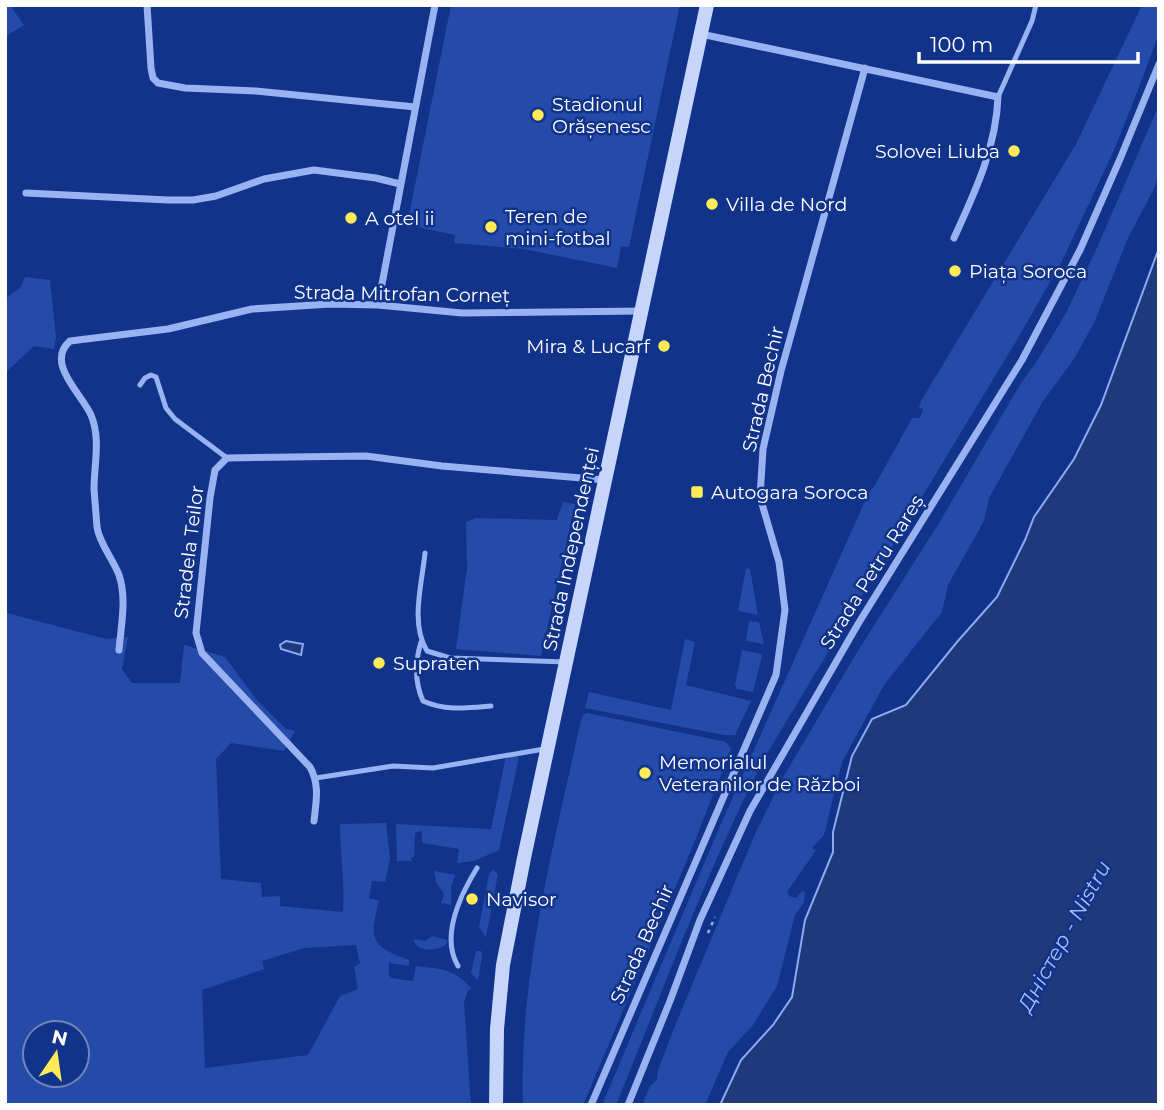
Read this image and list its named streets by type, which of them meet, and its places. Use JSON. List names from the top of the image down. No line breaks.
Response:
{"streets":{"main road":["Strada Independenței"],"street":["Strada Mitrofan Corneț","Strada Bechir","Stradela Teilor","Strada Petru Rareș"]},"crossings":[["Strada Mitrofan Corneț","Strada Independenței"]],"water":["Дністер - Nistru"],"places":{"other":["Stadionul Orășenesc","Solovei Liuba","Villa de Nord","A otel ii","Teren de mini-fotbal","Piața Soroca","Mira & Lucarf","Supraten","Memorialul Veteranilor de Război","Navisor"],"transit":["Autogara Soroca"]},"scale_bar":"100 m","north":"top"}
